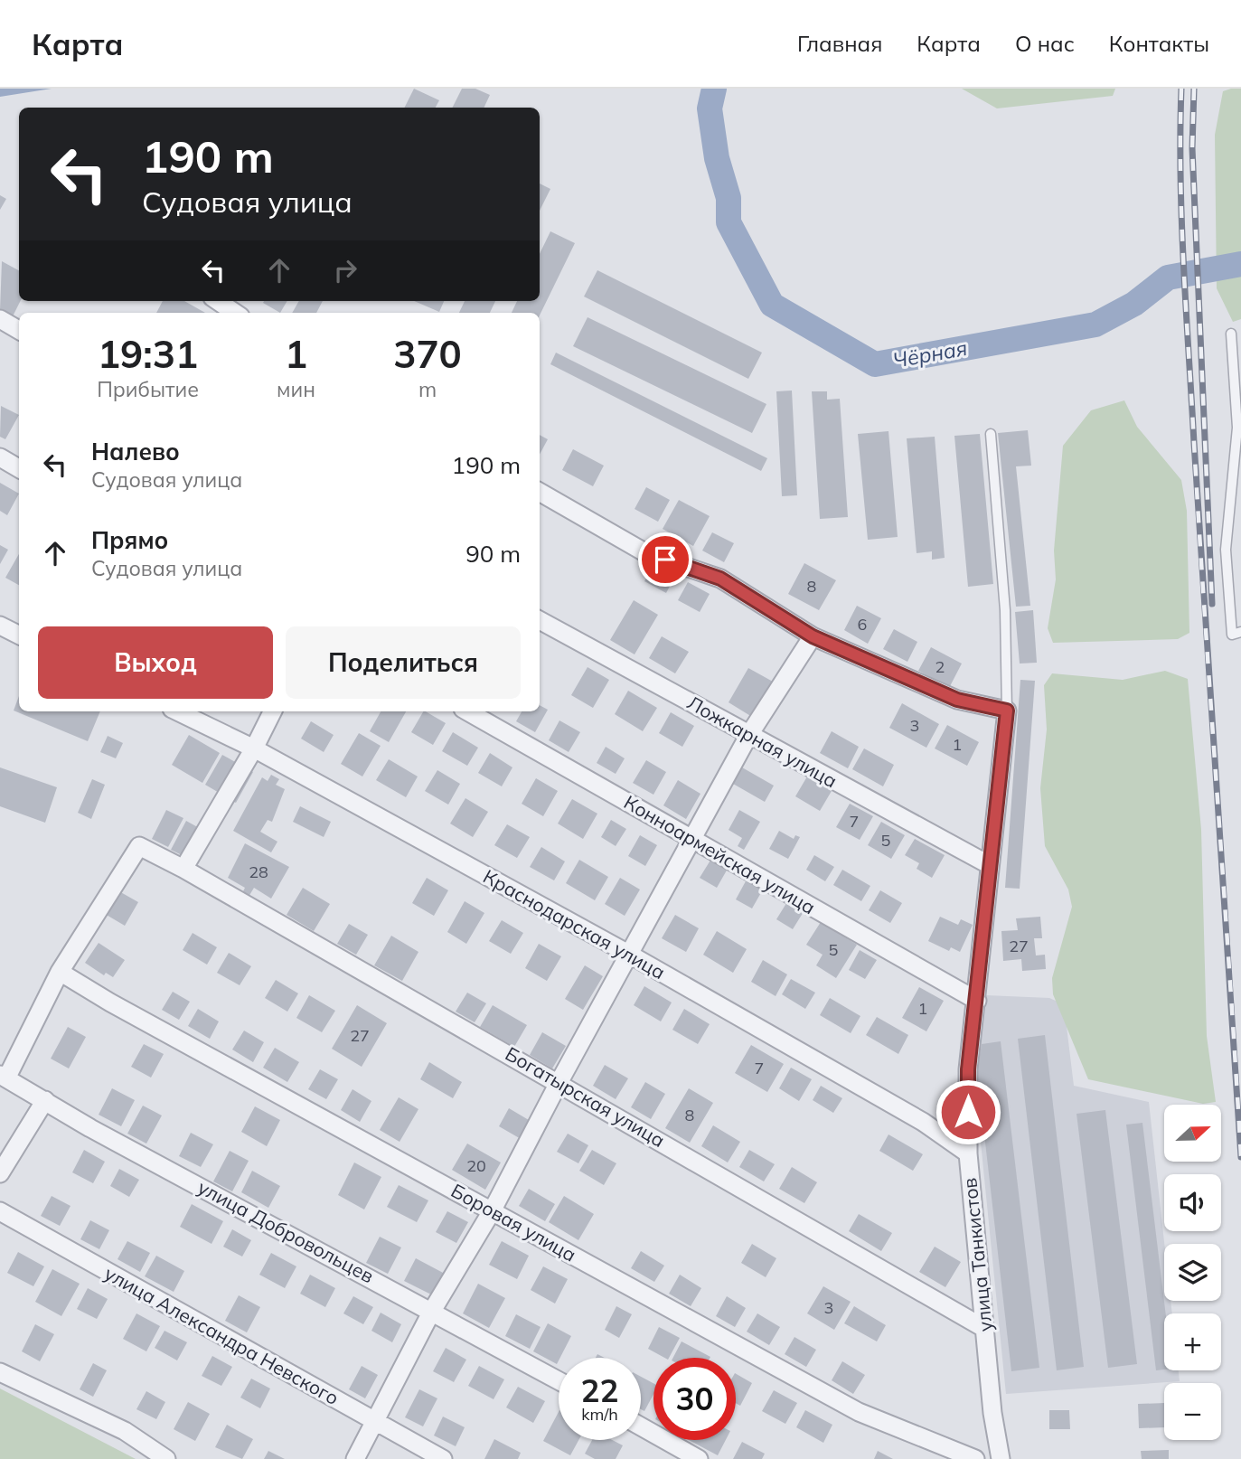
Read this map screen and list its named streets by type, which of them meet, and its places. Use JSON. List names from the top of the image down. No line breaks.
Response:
{"streets":{"street":["Ложкарная улица","Конноармейская улица","Краснодарская улица","Богатырская улица","Боровая улица","улица Добровольцев","улица Танкистов","улица Александра Невского"]},"crossings":[["Ложкарная улица","улица Танкистов"],["Конноармейская улица","улица Танкистов"],["Краснодарская улица","улица Танкистов"],["Богатырская улица","Боровая улица"],["Богатырская улица","улица Танкистов"]],"water":["Чёрная"],"house_numbers":["8","6","2","3","1","7","5","28","27","5","1","27","7","8","20","3"],"north":"right","page":{"header":"Карта","nav":["Главная","Карта","О нас","Контакты"],"turn":["190 m","Судовая улица"],"eta":["19:31","Прибытие","1","мин","370","m"],"list":[{"name":"Налево","note":"Судовая улица","value":"190 m"},{"name":"Прямо","note":"Судовая улица","value":"90 m"}],"buttons":["Выход","Поделиться"],"map_buttons":["+","−"],"speed":"22 km/h","limit":"30"}}
